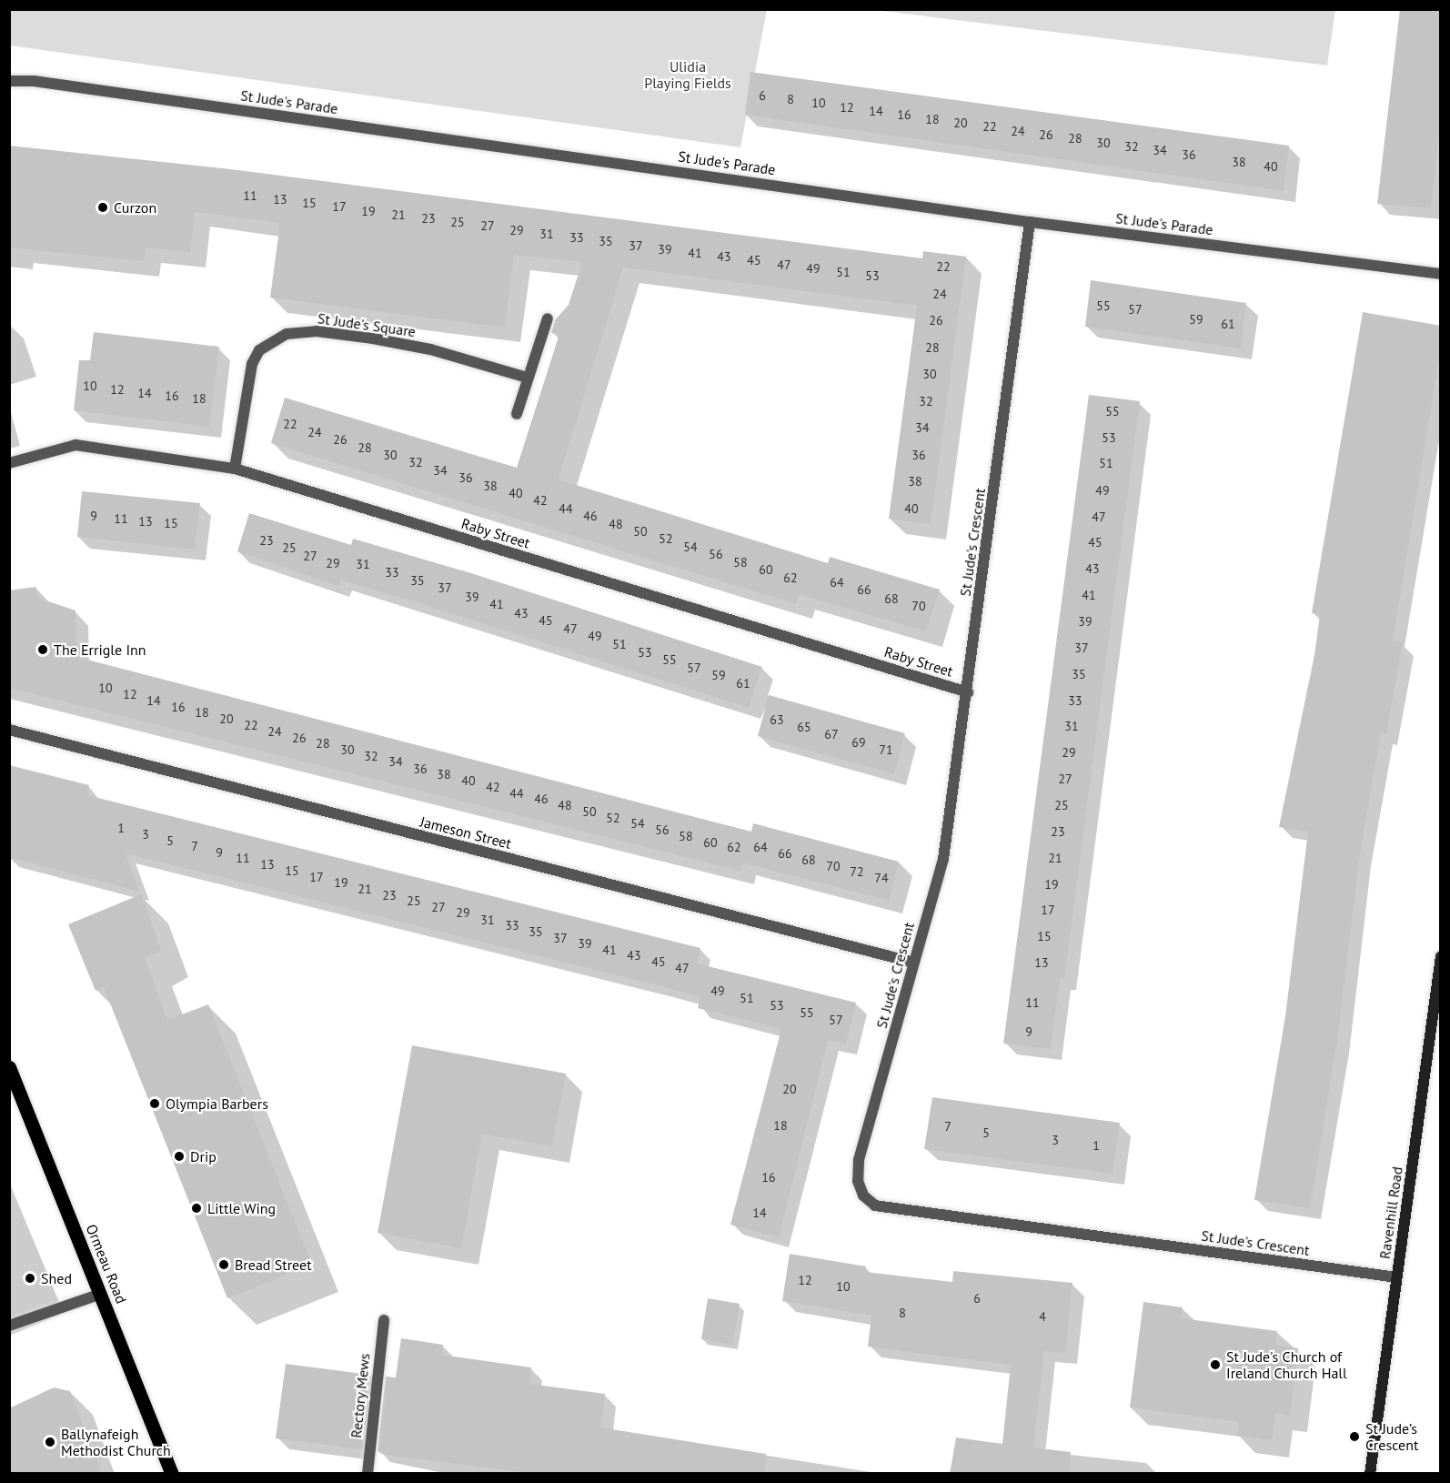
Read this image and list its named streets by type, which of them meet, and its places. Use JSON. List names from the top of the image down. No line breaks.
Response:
{"streets":{"main road":["Ravenhill Road","Ormeau Road"],"street":["St Jude's Parade","St Jude's Square","Raby Street","St Jude's Crescent","Jameson Street","Rectory Mews"]},"crossings":[["St Jude's Parade","St Jude's Crescent"],["St Jude's Square","Raby Street"],["Raby Street","St Jude's Crescent"],["St Jude's Crescent","Jameson Street"],["St Jude's Crescent","Ravenhill Road"]],"parks":["Ulidia Playing Fields"],"places":["Curzon","The Errigle Inn","Olympia Barbers","Drip","Little Wing","Bread Street","Shed","St Jude's Church of Ireland Church Hall","St Jude’s Crescent","Ballynafeigh Methodist Church"],"house_numbers":["6","8","10","12","14","16","18","20","22","24","26","28","30","32","34","36","38","40","11","13","15","17","19","21","23","25","27","29","31","33","35","37","39","41","43","45","47","22","49","51","53","24","55","57","59","26","61","28","30","10","12","14","16","18","32","55","22","34","24","53","26","28","30","36","32","51","34","36","38","38","49","40","42","44","40","9","46","47","11","13","15","48","50","52","23","45","54","25","56","27","58","29","31","43","60","33","62","35","64","37","66","41","39","68","41","70","43","45","39","47","49","51","37","53","55","57","35","59","61","10","12","14","33","16","18","20","63","22","31","65","24","67","26","69","28","30","71","29","32","34","36","38","27","40","42","44","46","48","25","50","52","54","1","56","23","3","58","5","60","7","62","64","9","66","11","21","68","13","70","15","72","17","74","19","19","21","23","25","27","17","29","31","33","35","15","37","39","41","43","45","13","47","49","51","11","53","55","57","9","20","18","7","5","3","1","16","14","12","10","6","8","4"]}
